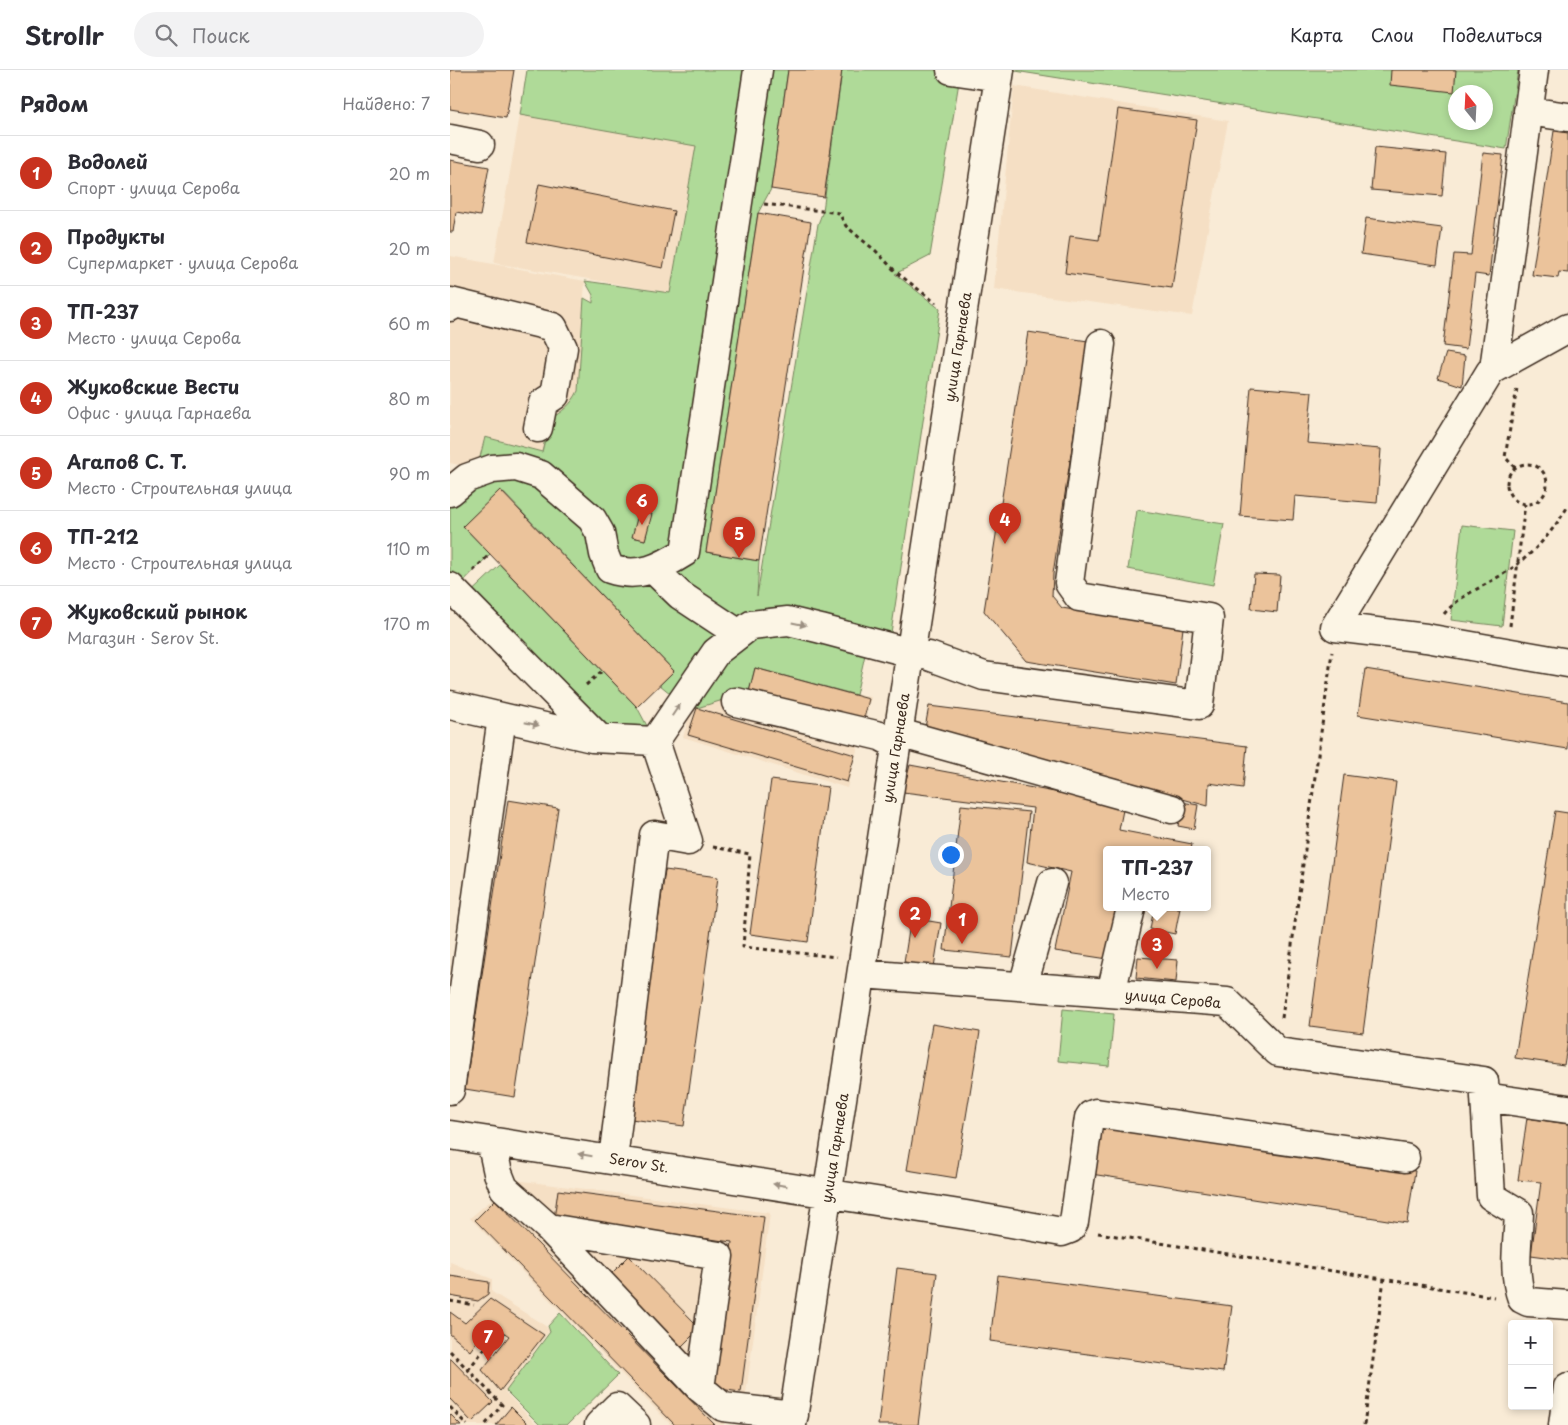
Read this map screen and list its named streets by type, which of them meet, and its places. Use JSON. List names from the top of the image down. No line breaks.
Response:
{"streets":{"street":["улица Гарнаева","улица Серова","Serov St."]},"crossings":[["улица Гарнаева","улица Серова"],["улица Гарнаева","Serov St."]],"one_way":["Serov St."],"north":"top","page":{"header":"Strollr","search":"Поиск","nav":["Карта","Слои","Поделиться"],"heading":["Рядом","Найдено: 7"],"list":[{"mark":"1","name":"Водолей","note":"Спорт · улица Серова","value":"20 m"},{"mark":"2","name":"Продукты","note":"Супермаркет · улица Серова","value":"20 m"},{"mark":"3","name":"ТП-237","note":"Место · улица Серова","value":"60 m"},{"mark":"4","name":"Жуковские Вести","note":"Офис · улица Гарнаева","value":"80 m"},{"mark":"5","name":"Агапов С. Т.","note":"Место · Строительная улица","value":"90 m"},{"mark":"6","name":"ТП-212","note":"Место · Строительная улица","value":"110 m"},{"mark":"7","name":"Жуковский рынок","note":"Магазин · Serov St.","value":"170 m"}],"pins":["6","4","5","2","1","3","7"],"popup":["ТП-237","Место"],"map_buttons":["+","−"]}}
